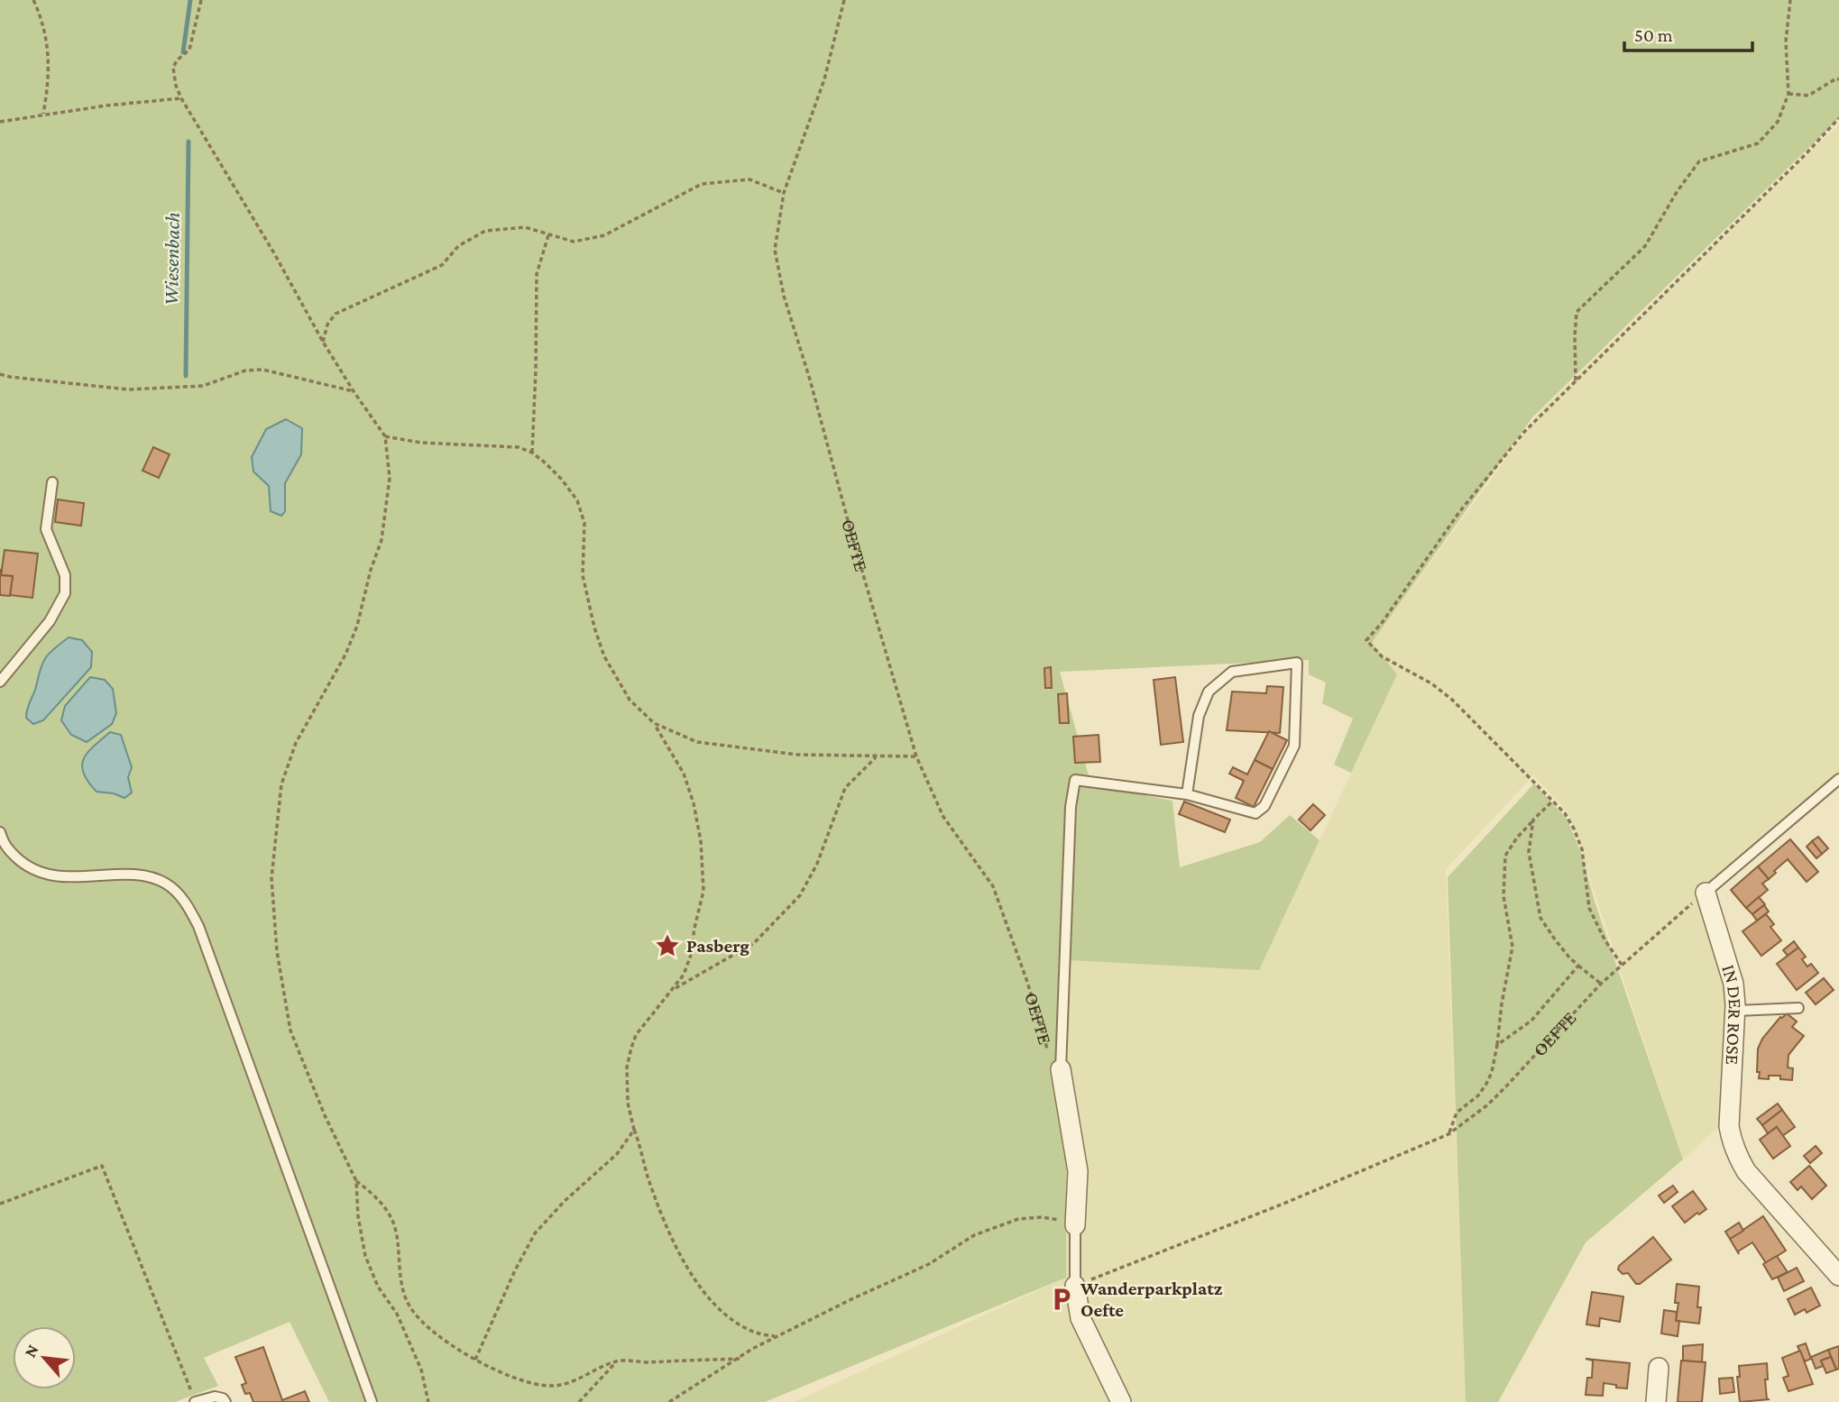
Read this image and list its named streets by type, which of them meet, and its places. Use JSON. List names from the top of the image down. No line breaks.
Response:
{"streets":{"street":["OEFTE","IN DER ROSE"]},"crossings":[["OEFTE","IN DER ROSE"]],"water":["Wiesenbach"],"places":{"place":["Pasberg"],"parking":["Wanderparkplatz Oefte"]},"scale_bar":"50 m","north":"top left"}
